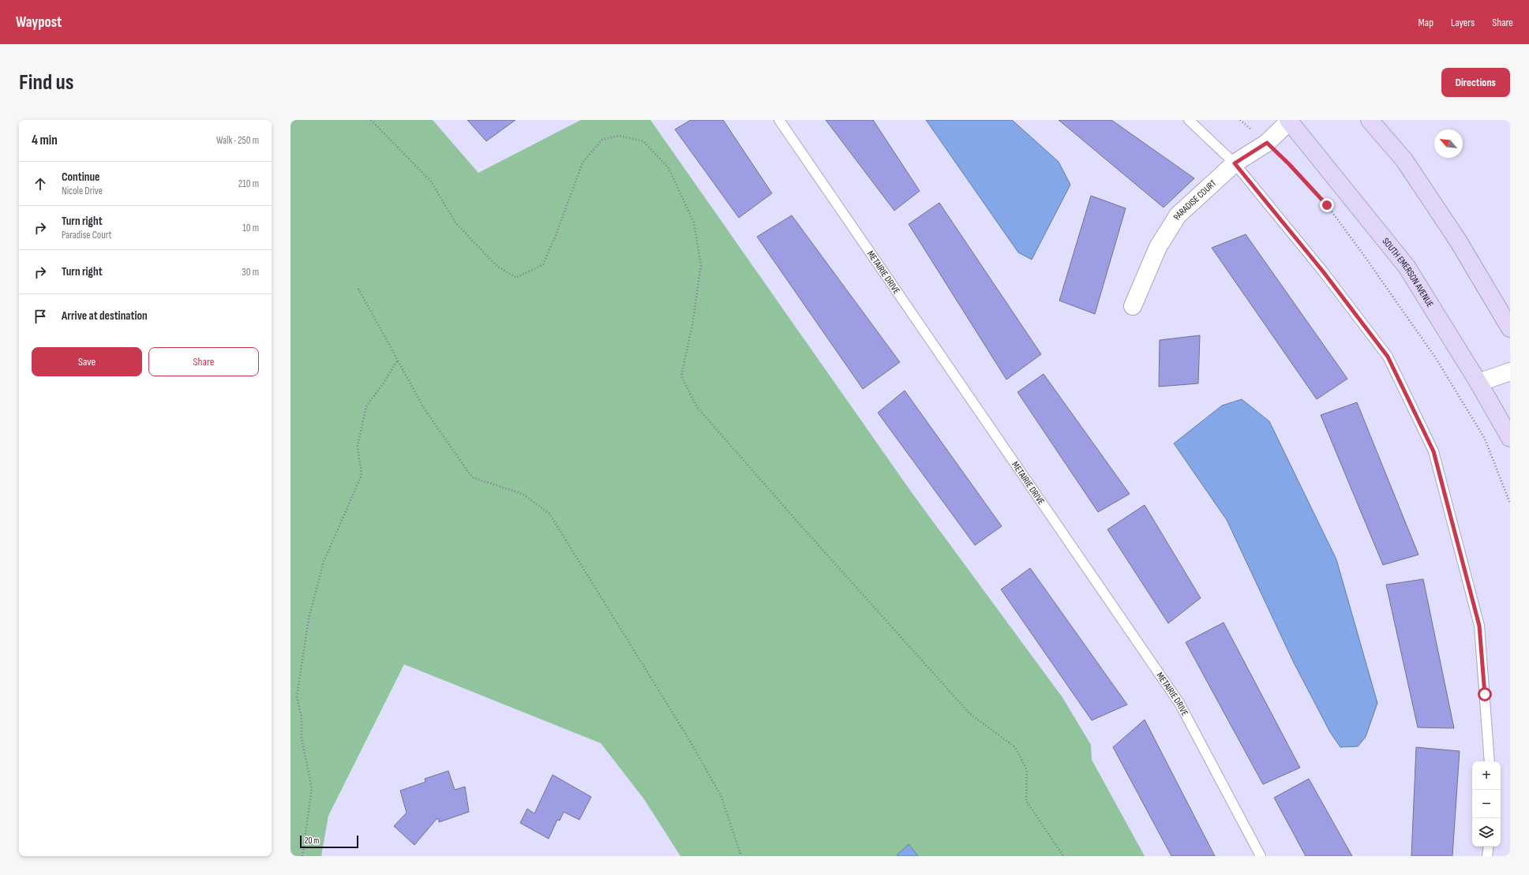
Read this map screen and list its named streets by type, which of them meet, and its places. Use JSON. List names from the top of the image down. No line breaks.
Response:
{"streets":{"main road":["SOUTH EMERSON AVENUE"],"street":["PARADISE COURT"],"lane":["METAIRIE DRIVE"]},"crossings":[["PARADISE COURT","SOUTH EMERSON AVENUE"]],"scale_bar":"20 m","north":"top left","page":{"header":"Waypost","nav":["Map","Layers","Share"],"buttons":["Directions",["Save","Share"]],"title":"Find us","heading":["4 min","Walk · 250 m"],"list":[["Continue","Nicole Drive","210 m"],["Turn right","Paradise Court","10 m"],["Turn right","30 m"],"Arrive at destination"],"map_buttons":["+","−"],"scale":"20 m"}}
